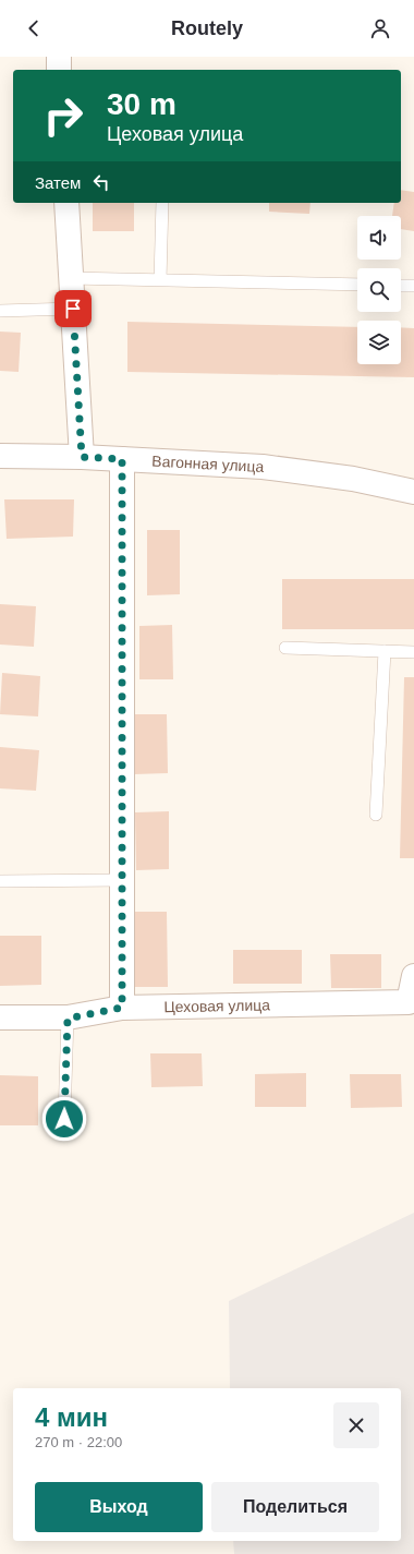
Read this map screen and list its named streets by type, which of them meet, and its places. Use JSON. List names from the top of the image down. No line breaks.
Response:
{"streets":{"street":["Вагонная улица","Цеховая улица"]},"page":{"header":"Routely","turn":["30 m","Цеховая улица"],"then":"Затем","heading":["4 мин","270 m · 22:00"],"buttons":["Выход","Поделиться"]}}
